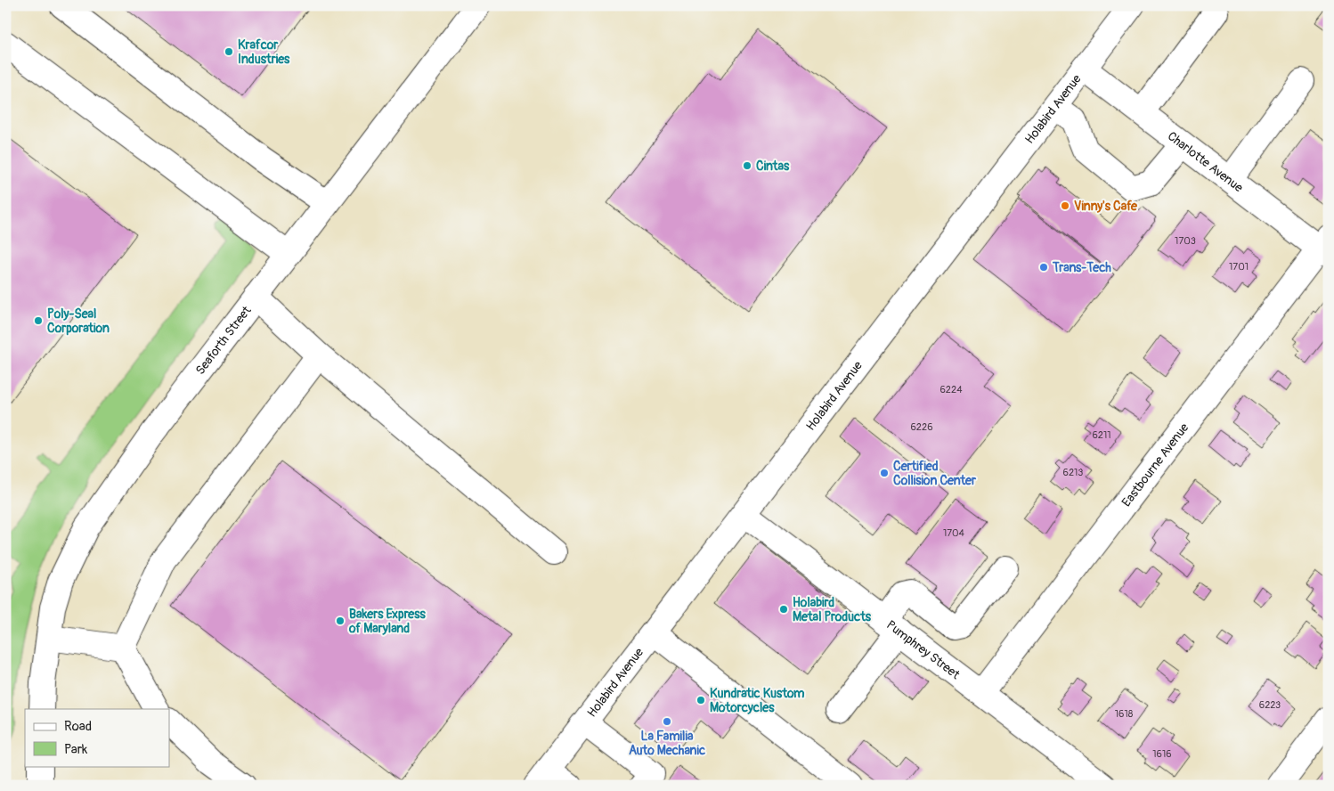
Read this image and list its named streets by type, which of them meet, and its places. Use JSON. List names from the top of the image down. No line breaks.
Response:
{"streets":{"street":["Holabird Avenue","Charlotte Avenue","Seaforth Street","Eastbourne Avenue","Pumphrey Street"]},"crossings":[["Holabird Avenue","Charlotte Avenue"],["Holabird Avenue","Pumphrey Street"],["Charlotte Avenue","Eastbourne Avenue"],["Eastbourne Avenue","Pumphrey Street"]],"places":["Krafcor Industries","Cintas","Vinny's Cafe","Trans-Tech","Poly-Seal Corporation","Certified Collision Center","Holabird Metal Products","Bakers Express of Maryland","Kundratic Kustom Motorcycles","La Familia Auto Mechanic"],"house_numbers":["1703","1701","6224","6226","6211","6213","1704","6223","1618","1616"],"legend":["Road","Park"]}
